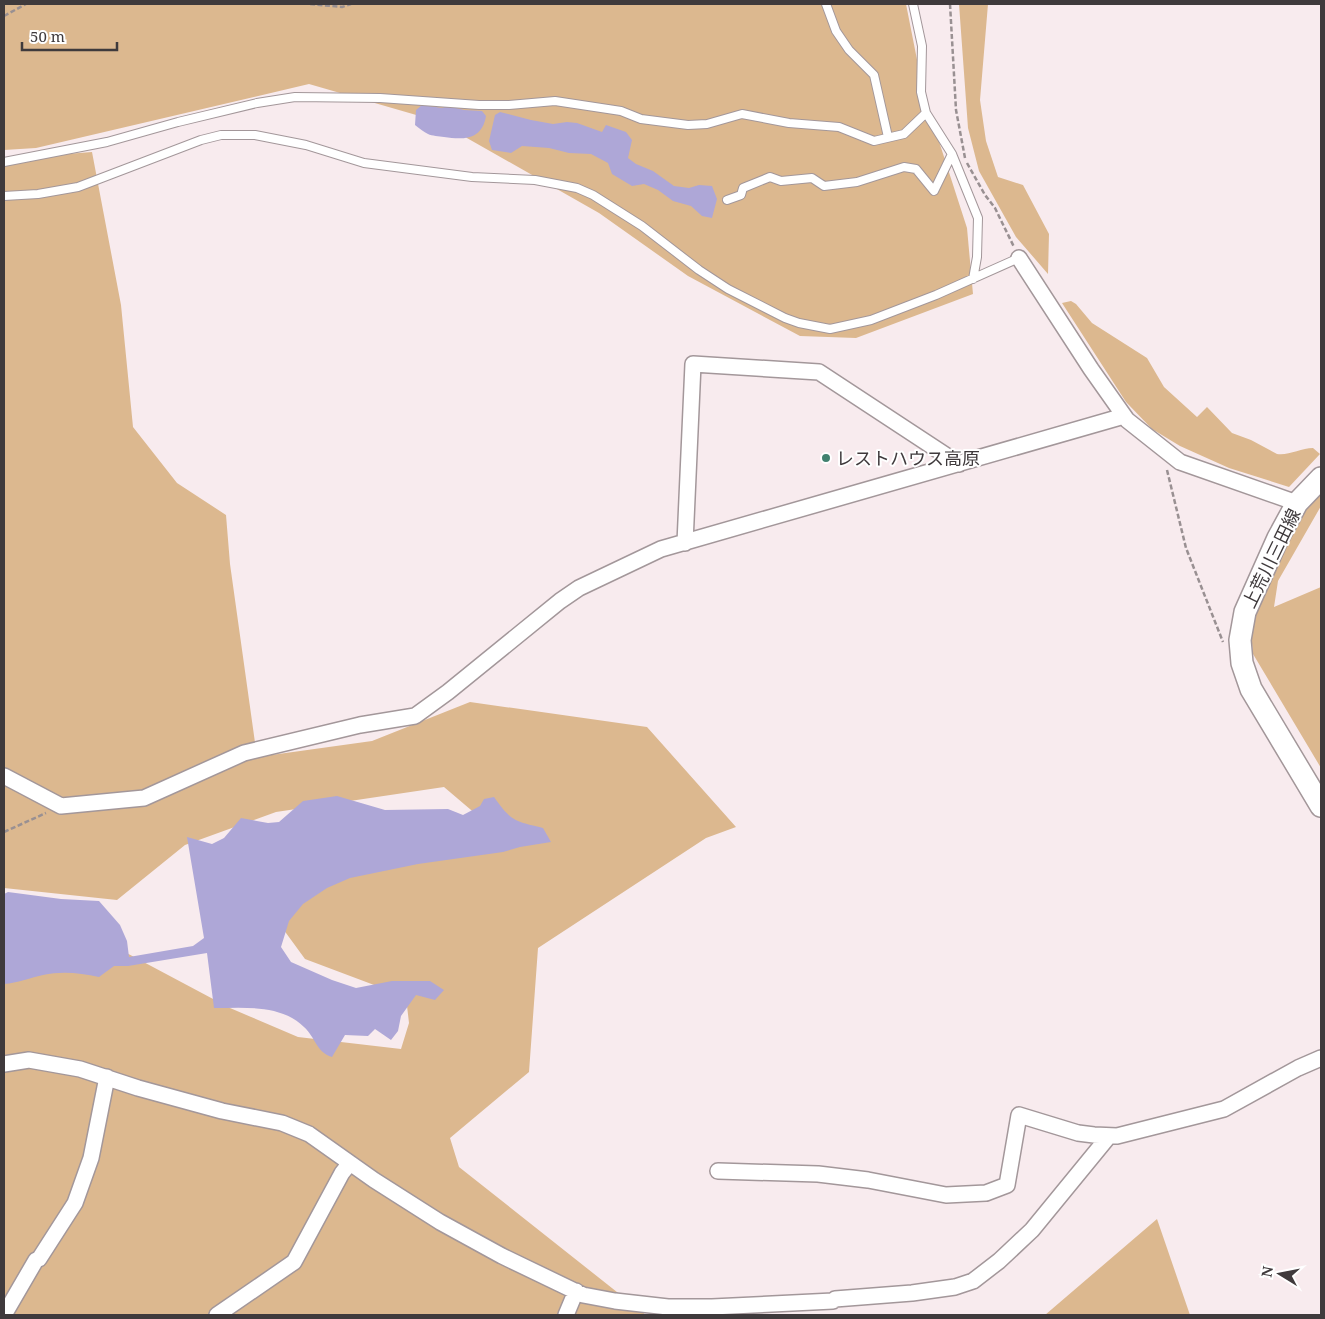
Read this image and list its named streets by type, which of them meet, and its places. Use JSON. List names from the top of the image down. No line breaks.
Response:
{"streets":{"main road":["上荒川三田線"]},"places":["レストハウス高原"],"scale_bar":"50 m","north":"left"}
